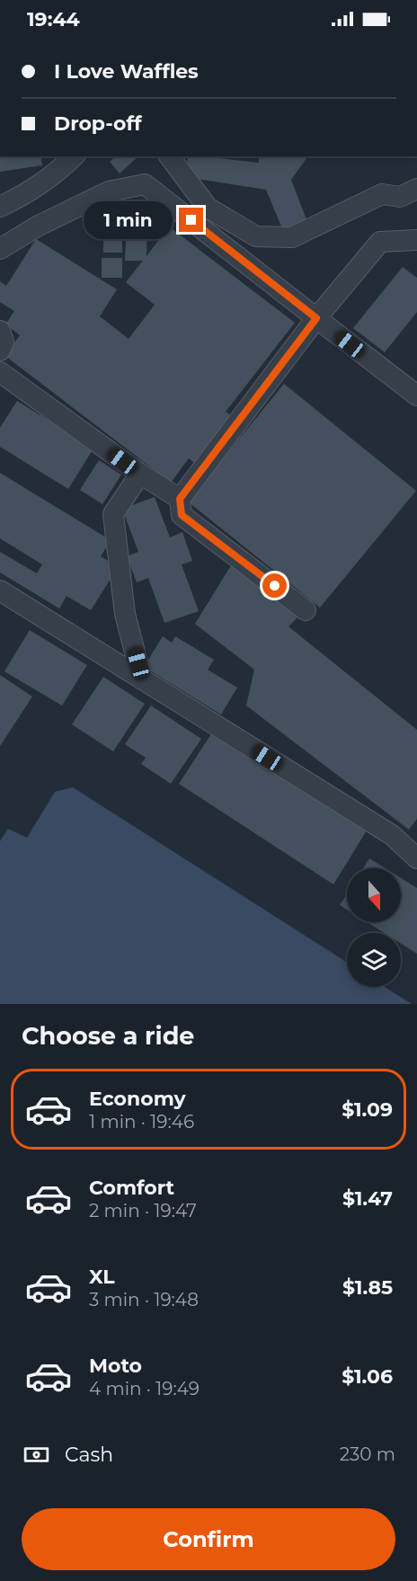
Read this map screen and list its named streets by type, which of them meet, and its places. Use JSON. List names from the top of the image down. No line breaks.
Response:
{"north":"bottom","page":{"status":"19:44","banner":["I Love Waffles","Drop-off"],"bubble":"1 min","heading":"Choose a ride","list":[{"name":"Economy","note":"1 min · 19:46","value":"$1.09"},{"name":"Comfort","note":"2 min · 19:47","value":"$1.47"},{"name":"XL","note":"3 min · 19:48","value":"$1.85"},{"name":"Moto","note":"4 min · 19:49","value":"$1.06"}],"pay":["Cash","230 m"],"buttons":"Confirm"}}
